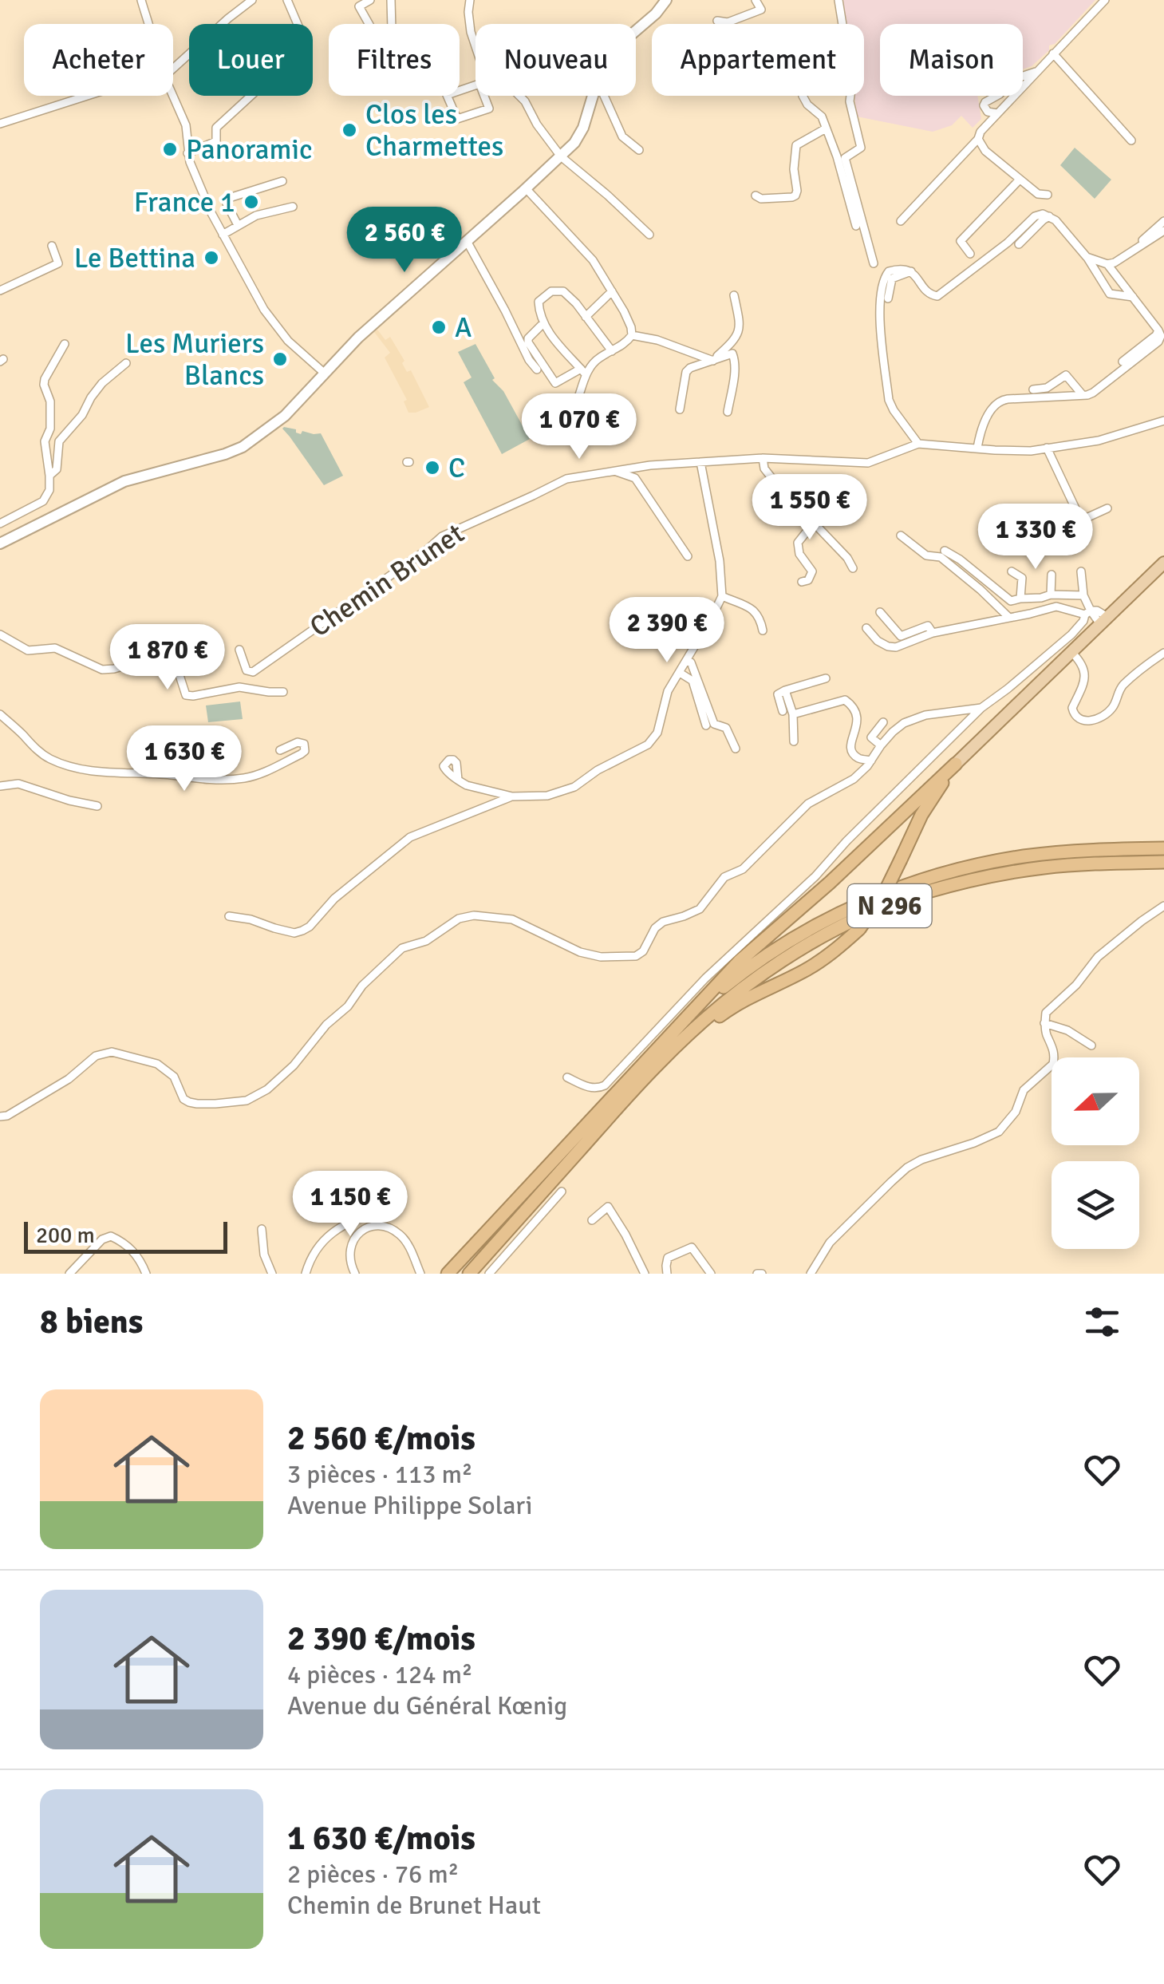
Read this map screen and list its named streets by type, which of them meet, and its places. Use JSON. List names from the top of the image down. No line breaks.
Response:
{"streets":{"highway":["N 296"],"street":["Chemin Brunet"]},"places":["Clos les Charmettes","Panoramic","France 1","Le Bettina","A","Les Muriers Blancs","C"],"scale_bar":"200 m","north":"left","page":{"chip":["Acheter","Louer","Filtres","Nouveau","Appartement","Maison"],"price":["2 560 €","1 070 €","1 550 €","1 330 €","2 390 €","1 870 €","1 630 €","1 150 €"],"scale":"200 m","heading":"8 biens","list":[{"name":"2 560 €/mois","note":"3 pièces · 113 m² · Avenue Philippe Solari"},{"name":"2 390 €/mois","note":"4 pièces · 124 m² · Avenue du Général Kœnig"},{"name":"1 630 €/mois","note":"2 pièces · 76 m² · Chemin de Brunet Haut"}]}}
